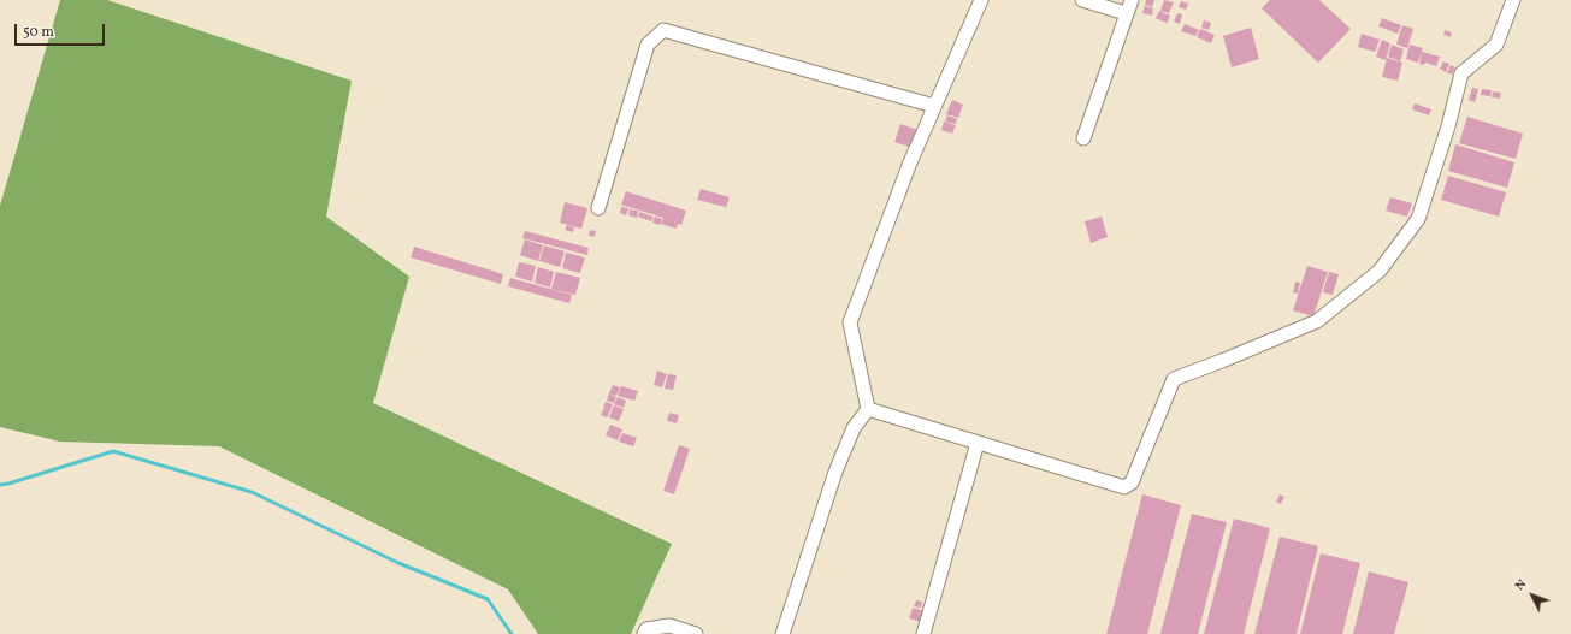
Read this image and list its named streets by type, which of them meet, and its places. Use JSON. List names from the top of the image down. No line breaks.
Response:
{"scale_bar":"50 m","north":"top left"}
